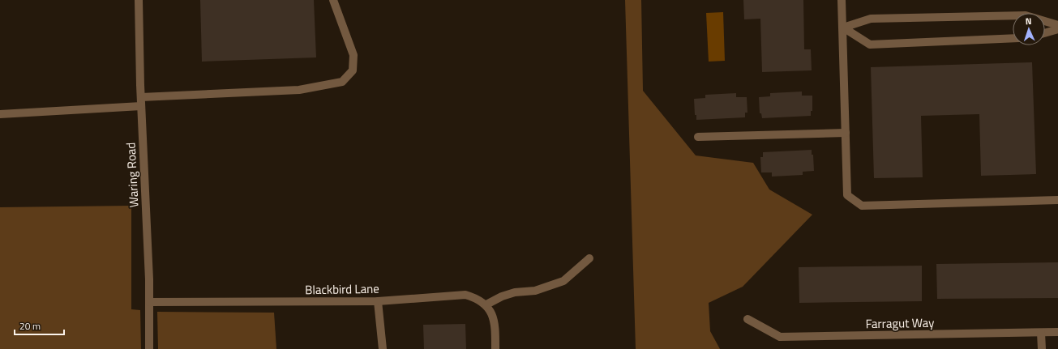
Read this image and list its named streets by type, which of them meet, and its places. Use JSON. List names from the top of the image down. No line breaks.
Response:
{"streets":{"street":["Waring Road","Blackbird Lane","Farragut Way"]},"crossings":[["Waring Road","Blackbird Lane"]],"scale_bar":"20 m","north":"top"}
